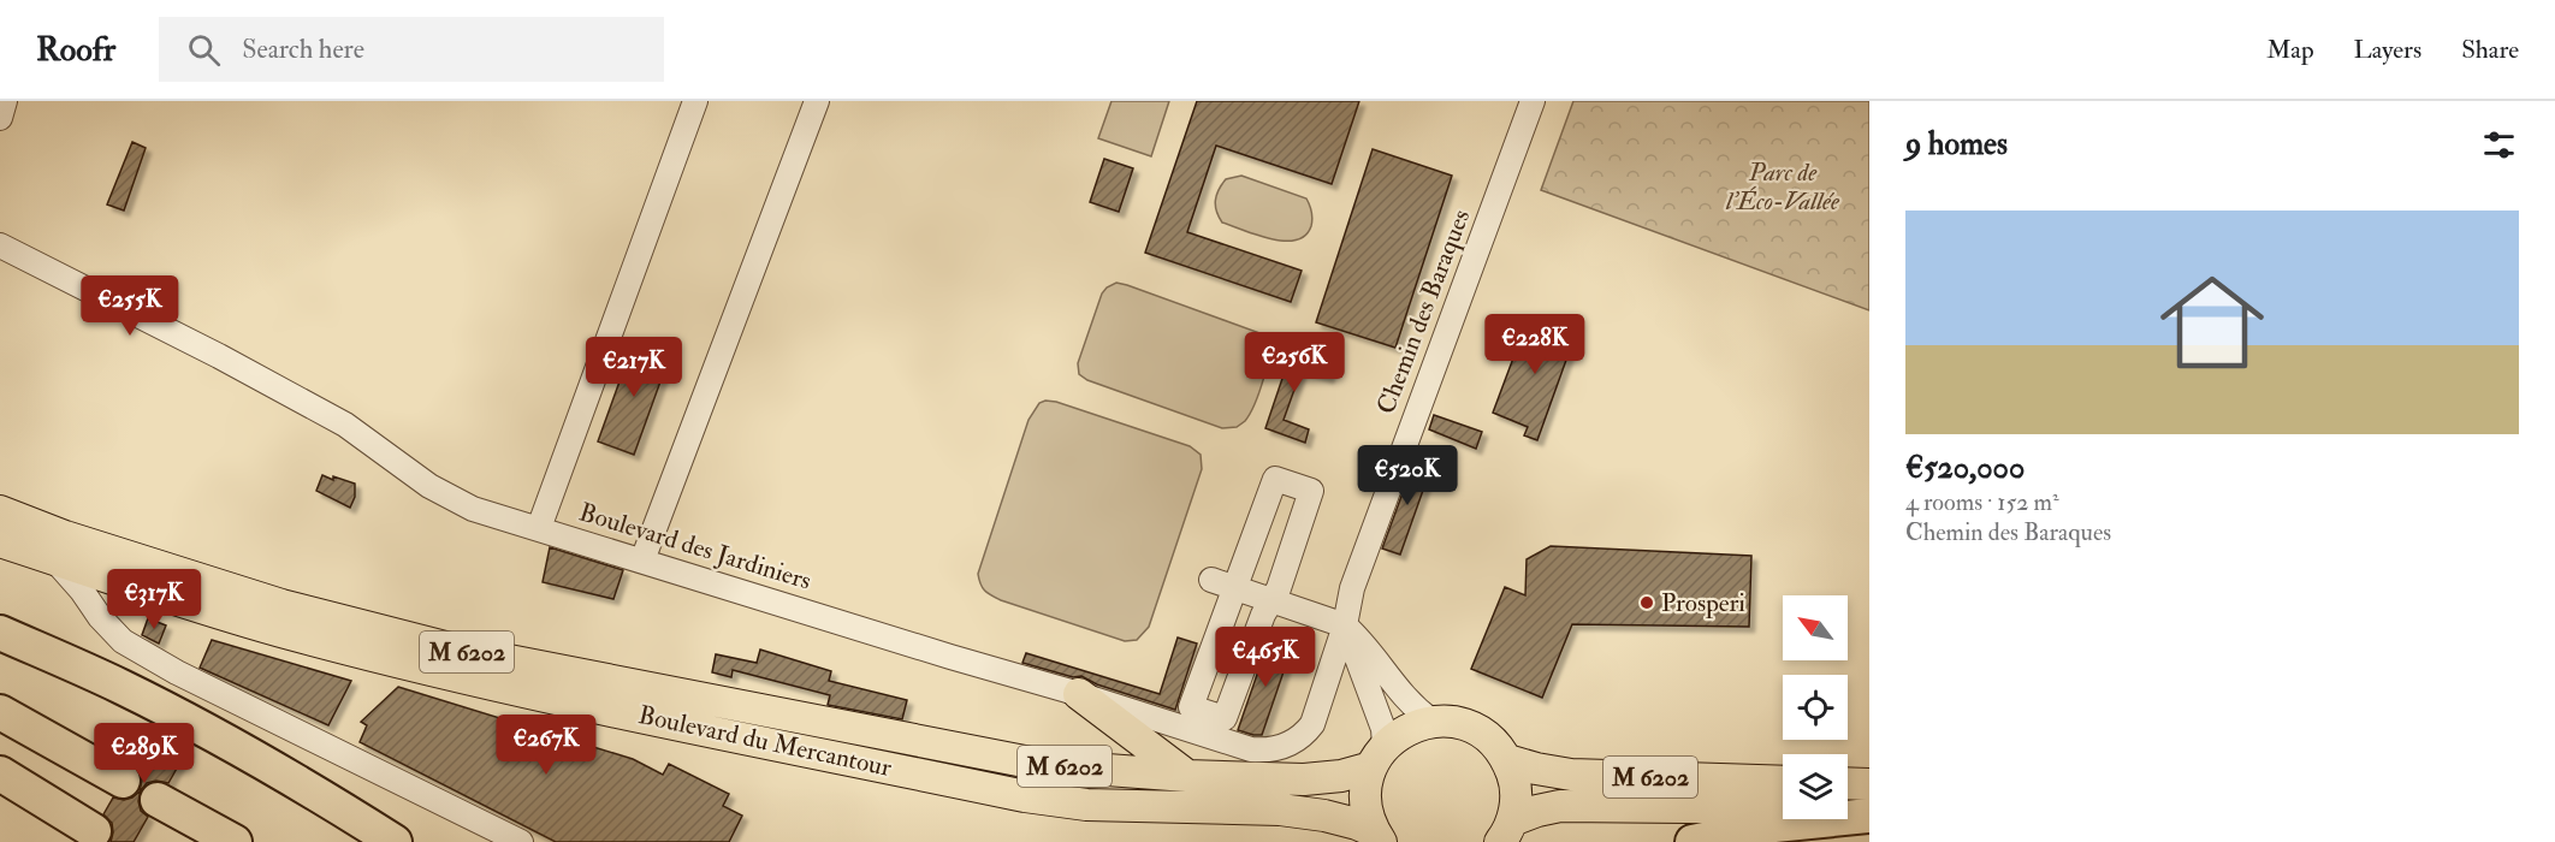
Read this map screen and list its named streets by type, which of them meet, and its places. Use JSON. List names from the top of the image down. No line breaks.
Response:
{"streets":{"main road":["M 6202","Boulevard du Mercantour"],"street":["Chemin des Baraques","Boulevard des Jardiniers"]},"crossings":[["Chemin des Baraques","Boulevard des Jardiniers"]],"parks":["Parc de l'Éco-Vallée"],"places":["Prosperi"],"north":"top left","page":{"header":"Roofr","search":"Search here","nav":["Map","Layers","Share"],"heading":"9 homes","list":[{"name":"€520,000","note":"4 rooms · 152 m² · Chemin des Baraques"}],"price":["€255K","€228K","€256K","€217K","€520K","€317K","€465K","€267K","€289K"]}}
